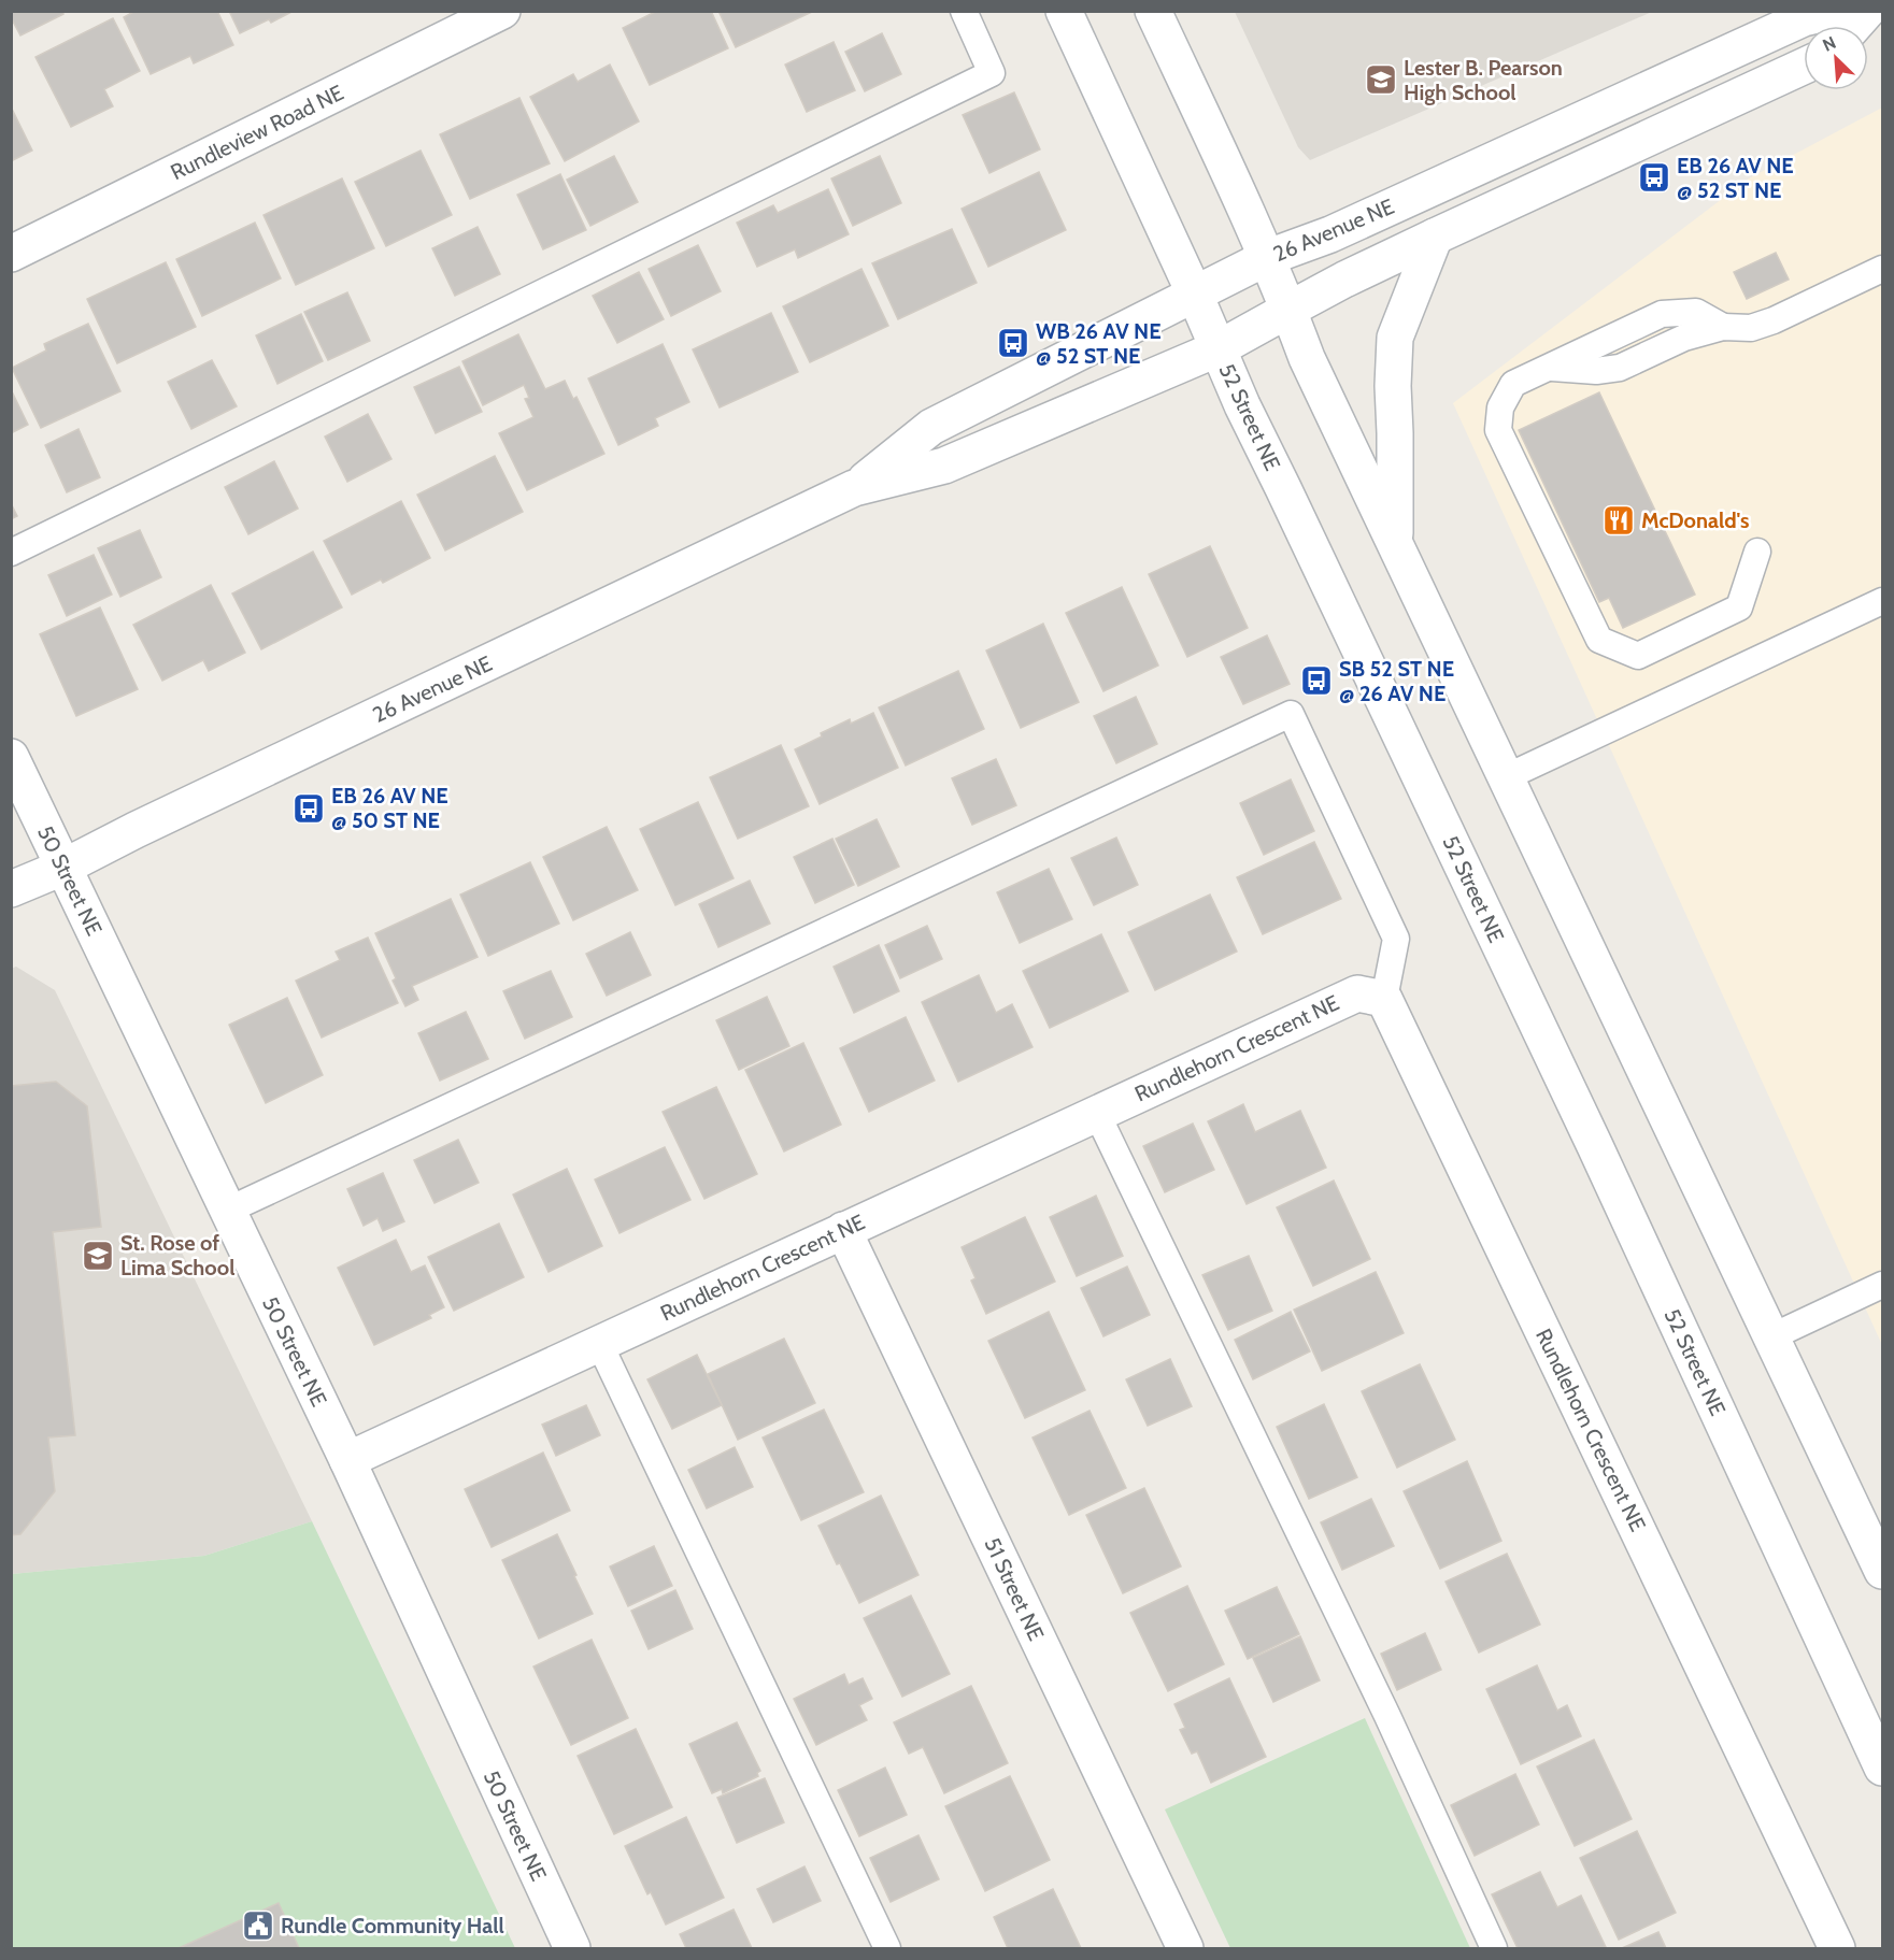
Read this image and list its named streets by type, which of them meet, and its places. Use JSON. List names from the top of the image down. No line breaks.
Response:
{"streets":{"street":["Rundleview Road NE","26 Avenue NE","52 Street NE","50 Street NE","Rundlehorn Crescent NE","51 Street NE"]},"crossings":[["26 Avenue NE","52 Street NE"],["26 Avenue NE","50 Street NE"],["50 Street NE","Rundlehorn Crescent NE"],["Rundlehorn Crescent NE","51 Street NE"]],"places":{"school or university":["Lester B. Pearson High School","St. Rose of Lima School"],"bus stop":["EB 26 AV NE @ 52 ST NE","WB 26 AV NE @ 52 ST NE","SB 52 ST NE @ 26 AV NE","EB 26 AV NE @ 50 ST NE"],"restaurant":["McDonald's"],"public building":["Rundle Community Hall"]},"north":"top left"}
